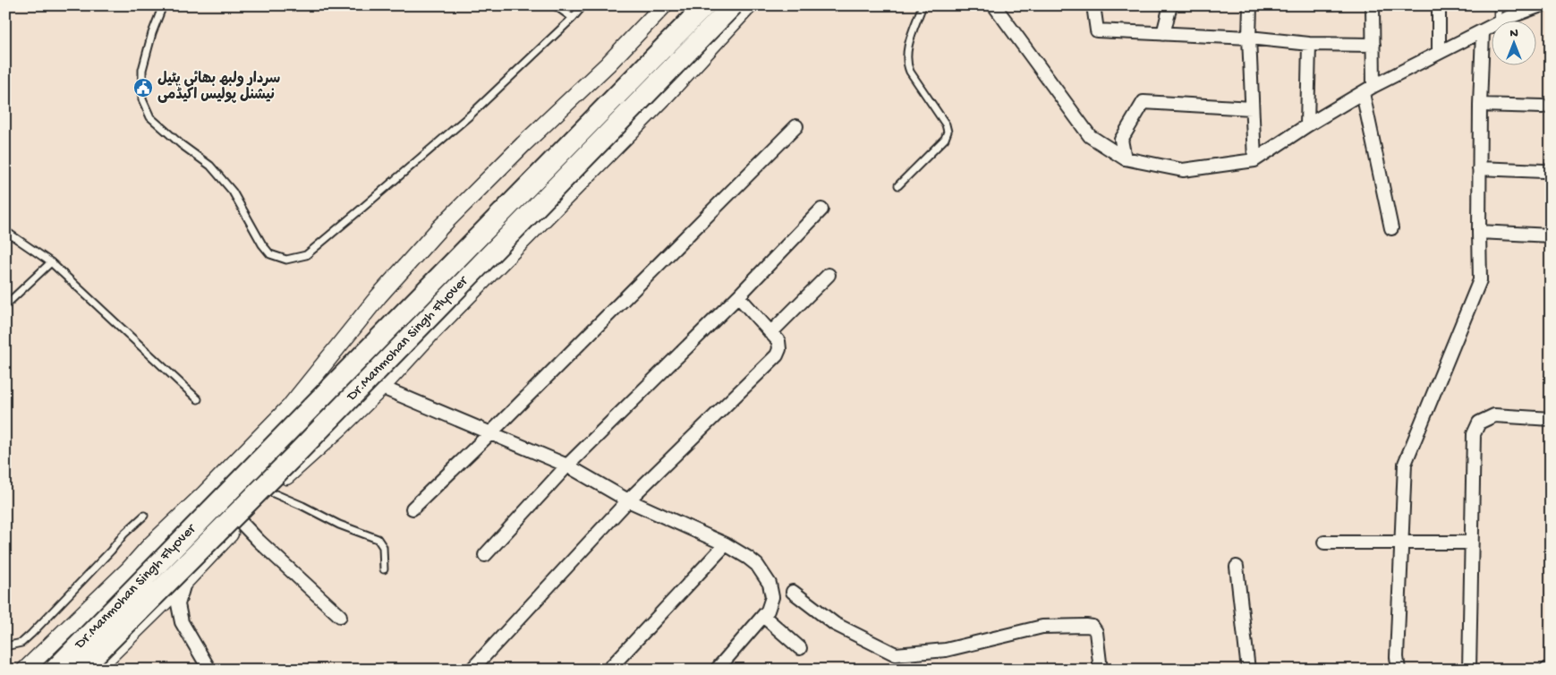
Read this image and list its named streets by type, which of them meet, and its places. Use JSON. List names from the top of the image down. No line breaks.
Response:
{"streets":{"highway":["Dr.Manmohan Singh Flyover"]},"places":{"public building":["سردار ولبھ بھائی پٹیل نیشنل پولیس اکیڈمی"]},"north":"top"}
